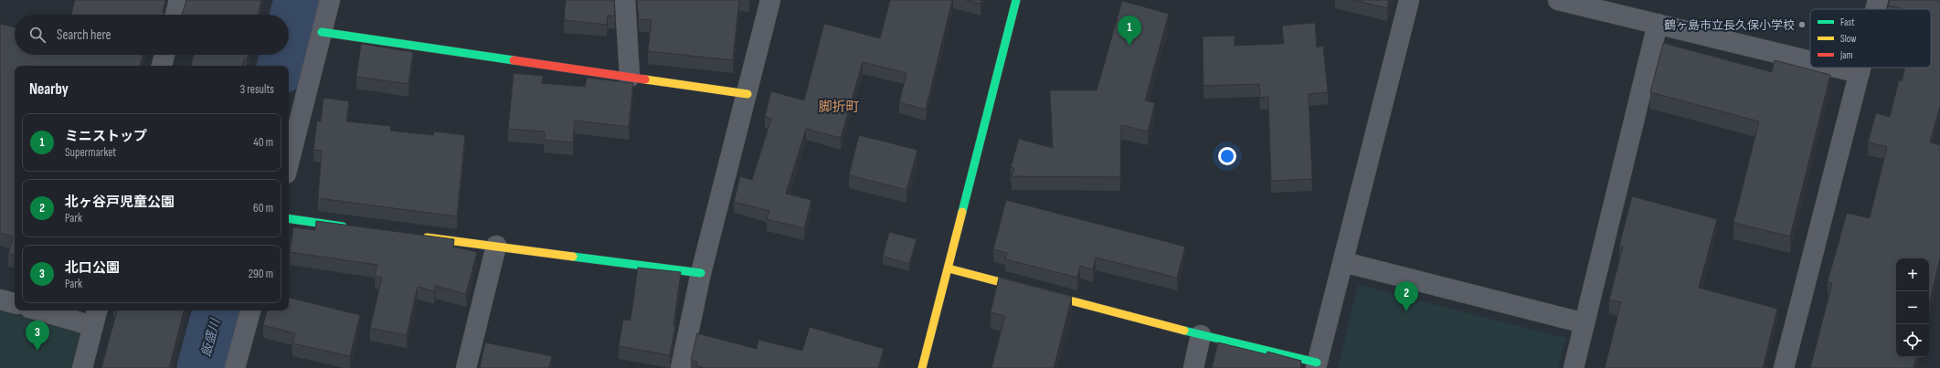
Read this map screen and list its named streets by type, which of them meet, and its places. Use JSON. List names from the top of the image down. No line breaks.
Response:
{"districts":["脚折町"],"water":["飯盛川"],"places":["鶴ヶ島市立長久保小学校"],"legend":["Fast","Slow","Jam"],"page":{"search":"Search here","pins":["1","2","3"],"heading":["Nearby","3 results"],"list":[{"mark":"1","name":"ミニストップ","note":"Supermarket","value":"40 m"},{"mark":"2","name":"北ヶ谷戸児童公園","note":"Park","value":"60 m"},{"mark":"3","name":"北口公園","note":"Park","value":"290 m"}],"map_buttons":["+","−"]}}
